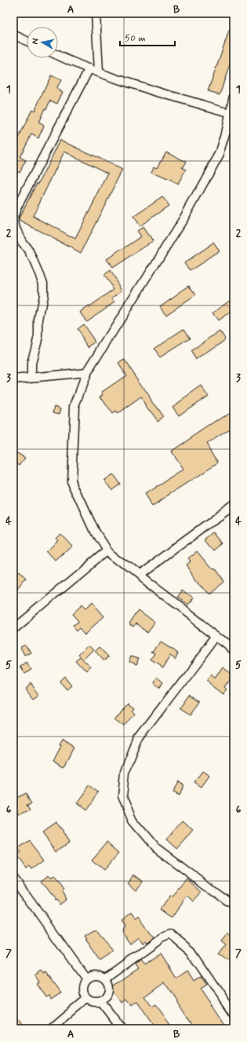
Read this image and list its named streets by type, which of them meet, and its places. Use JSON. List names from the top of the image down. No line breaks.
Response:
{"scale_bar":"50 m","north":"left","grid":{"columns":["A","B"],"rows":["1","2","3","4","5","6","7"]}}
